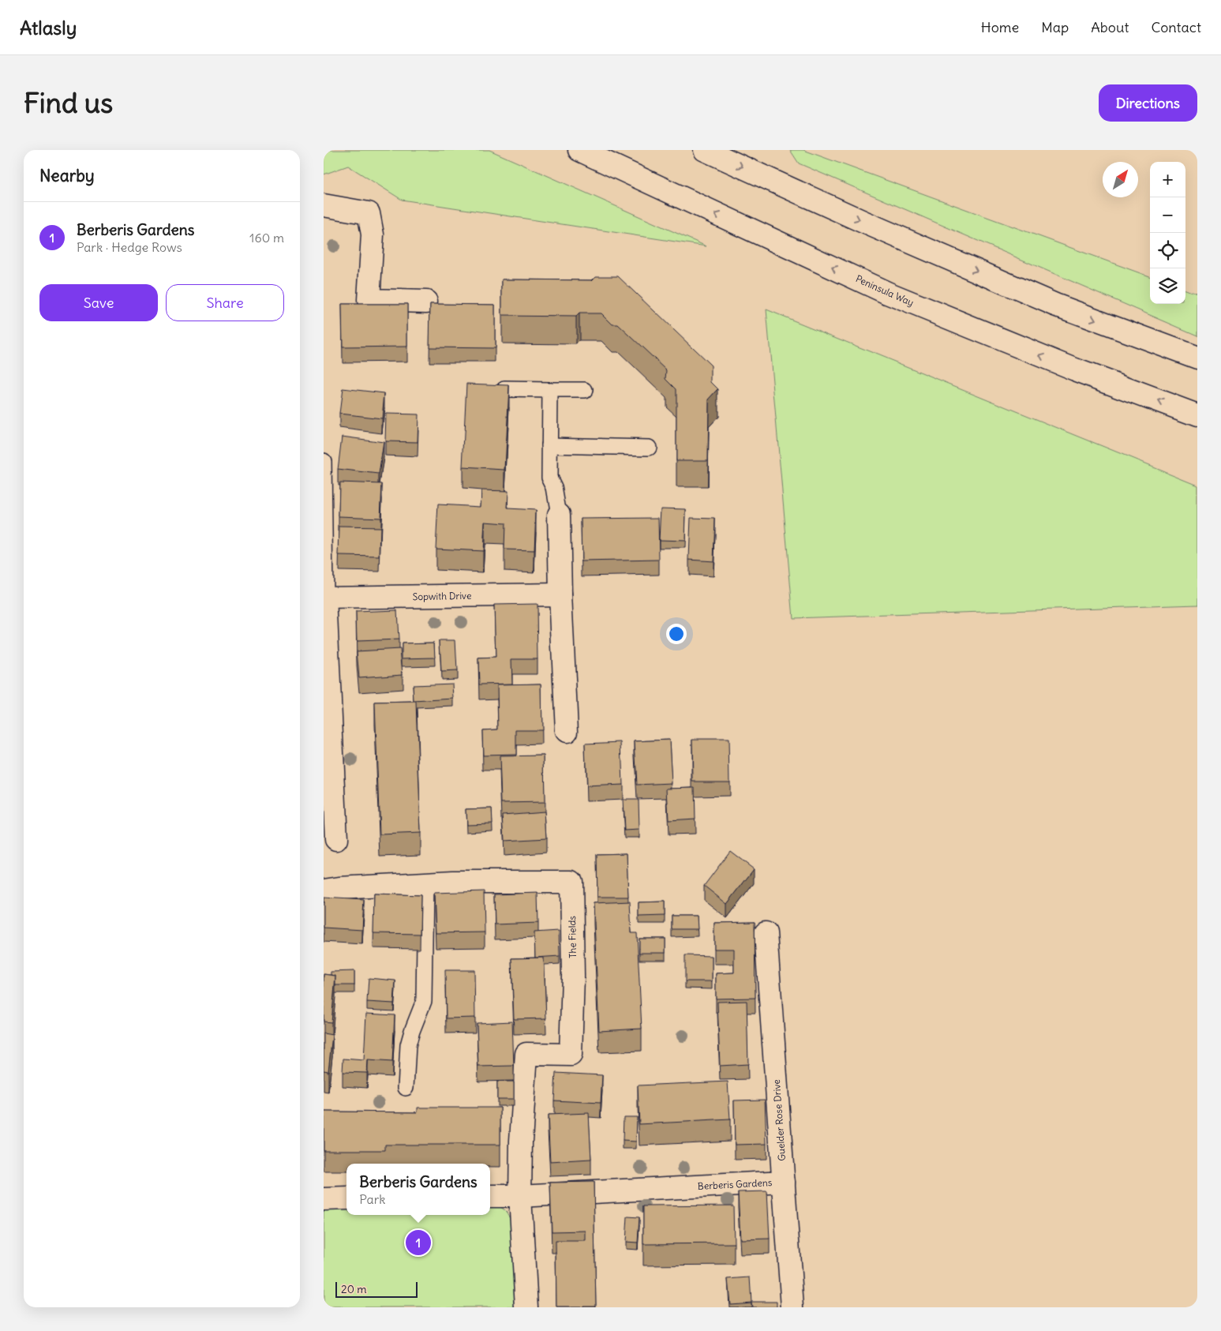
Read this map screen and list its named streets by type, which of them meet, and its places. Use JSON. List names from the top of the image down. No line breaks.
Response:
{"streets":{"street":["Peninsula Way","Sopwith Drive","The Fields","Guelder Rose Drive","Berberis Gardens"]},"crossings":[["The Fields","Berberis Gardens"],["Guelder Rose Drive","Berberis Gardens"]],"scale_bar":"20 m","north":"top right","page":{"header":"Atlasly","nav":["Home","Map","About","Contact"],"buttons":["Directions",["Save","Share"]],"title":"Find us","heading":"Nearby","map_buttons":["+","−"],"list":[{"mark":"1","name":"Berberis Gardens","note":"Park · Hedge Rows","value":"160 m"}],"popup":["Berberis Gardens","Park"],"pins":"1","scale":"20 m"}}
